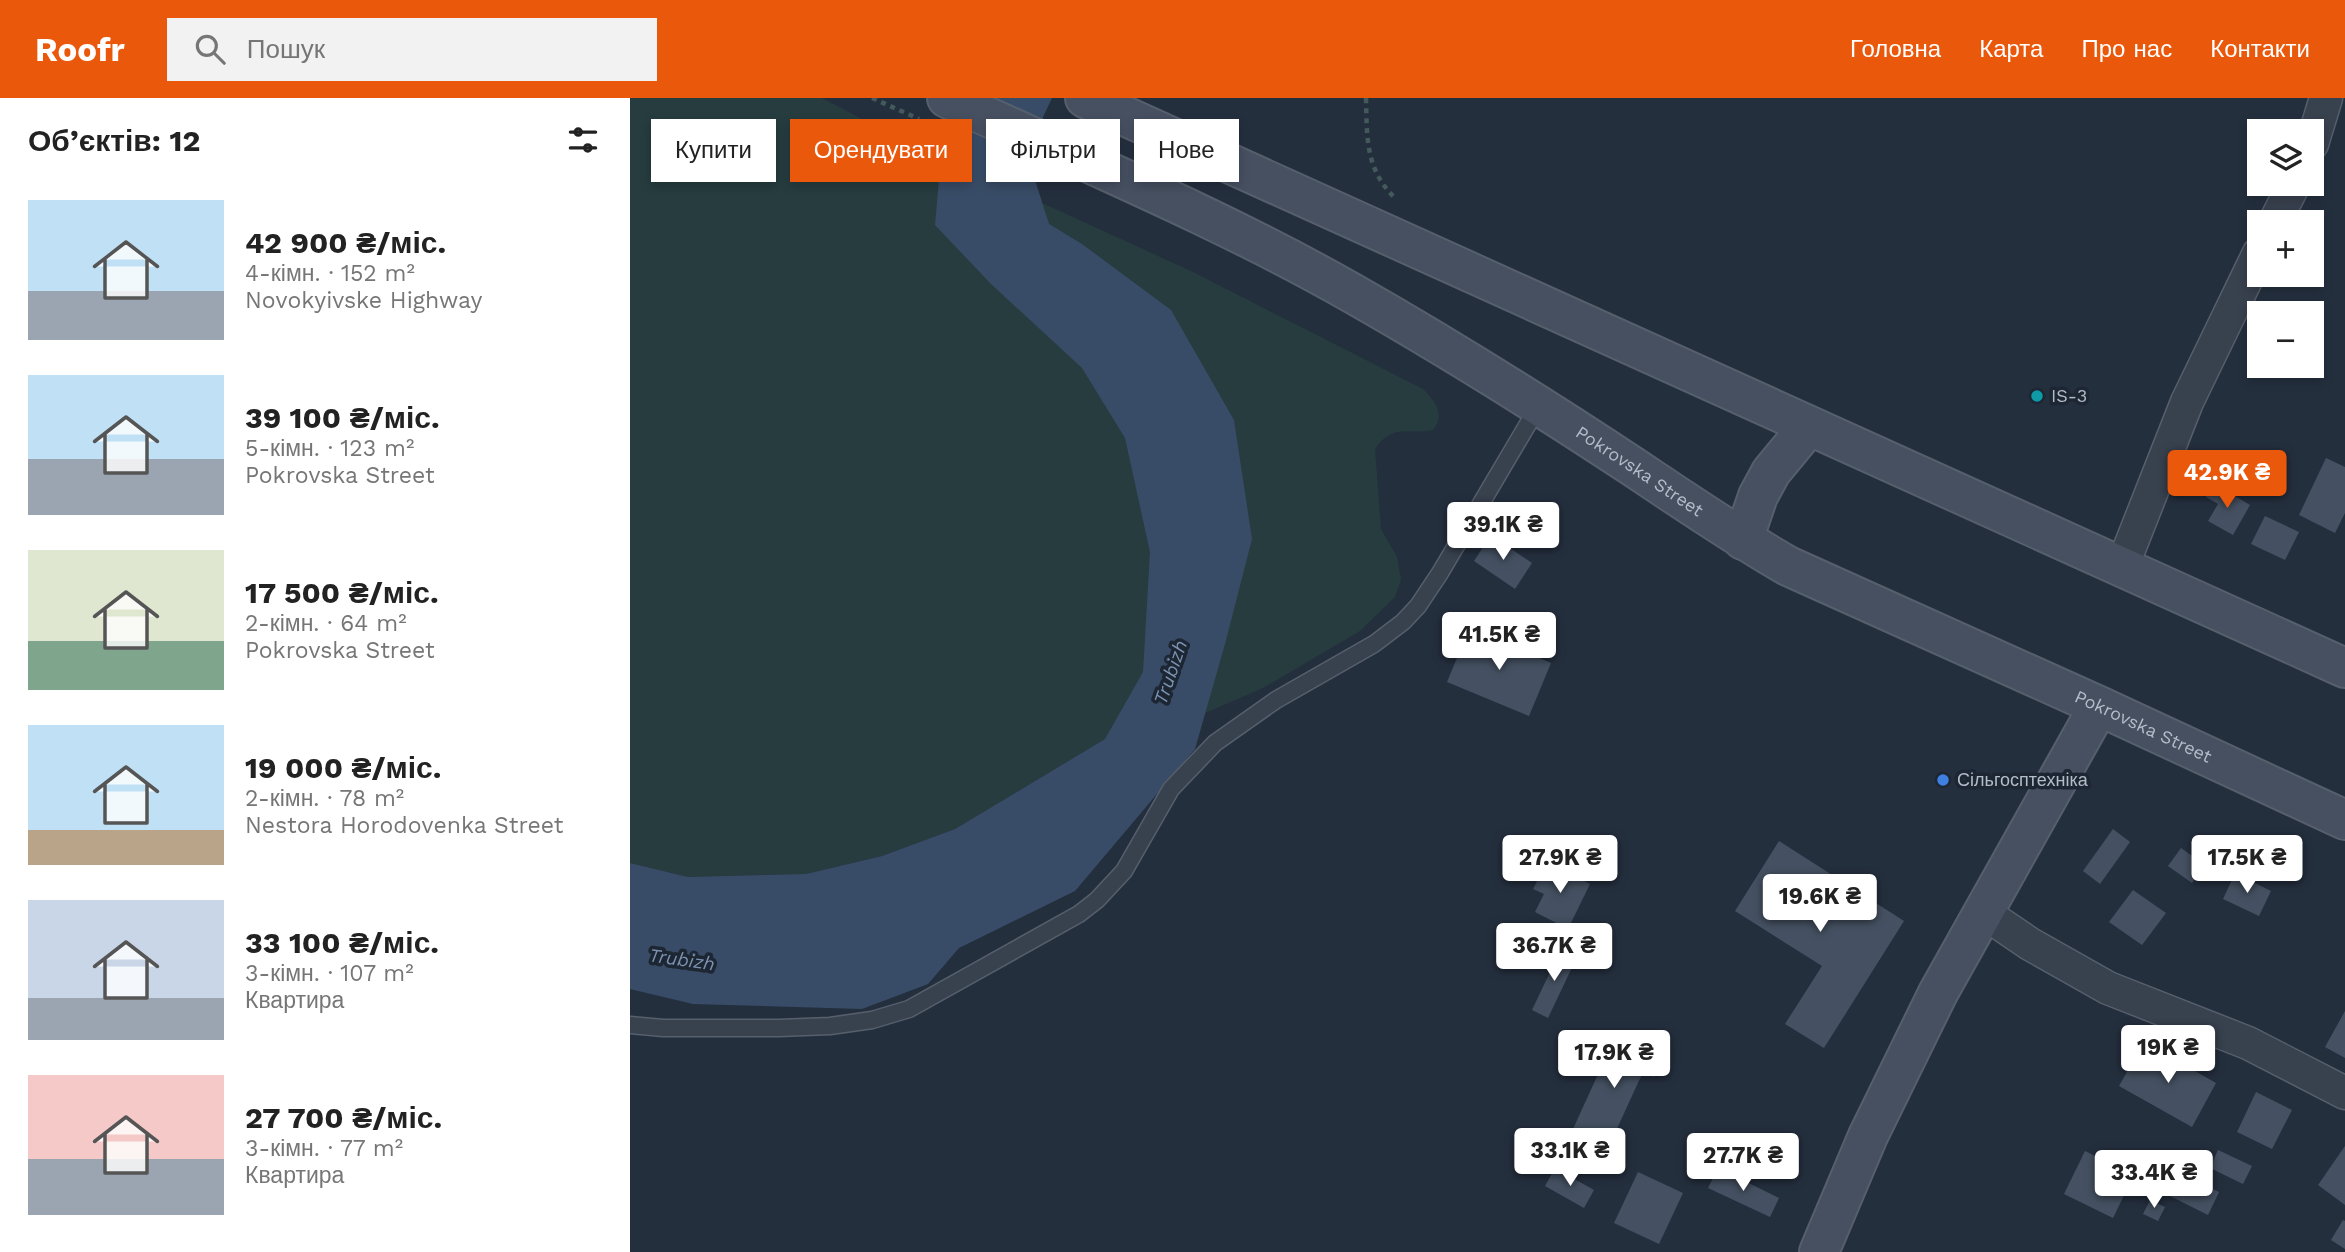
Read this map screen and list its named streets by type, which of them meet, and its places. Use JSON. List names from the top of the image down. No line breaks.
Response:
{"streets":{"main road":["Pokrovska Street"]},"water":["Trubizh"],"places":["IS-3","Сільгосптехніка"],"page":{"header":"Roofr","search":"Пошук","nav":["Головна","Карта","Про нас","Контакти"],"heading":"Об’єктів: 12","map_buttons":["+","−"],"chip":["Купити","Орендувати","Фільтри","Нове"],"list":[{"name":"42 900 ₴/міс.","note":"4-кімн. · 152 m² · Novokyivske Highway"},{"name":"39 100 ₴/міс.","note":"5-кімн. · 123 m² · Pokrovska Street"},{"name":"17 500 ₴/міс.","note":"2-кімн. · 64 m² · Pokrovska Street"},{"name":"19 000 ₴/міс.","note":"2-кімн. · 78 m² · Nestora Horodovenka Street"},{"name":"33 100 ₴/міс.","note":"3-кімн. · 107 m² · Квартира"},{"name":"27 700 ₴/міс.","note":"3-кімн. · 77 m² · Квартира"}],"price":["42.9K ₴","39.1K ₴","41.5K ₴","27.9K ₴","17.5K ₴","19.6K ₴","36.7K ₴","19K ₴","17.9K ₴","33.1K ₴","27.7K ₴","33.4K ₴"]}}
